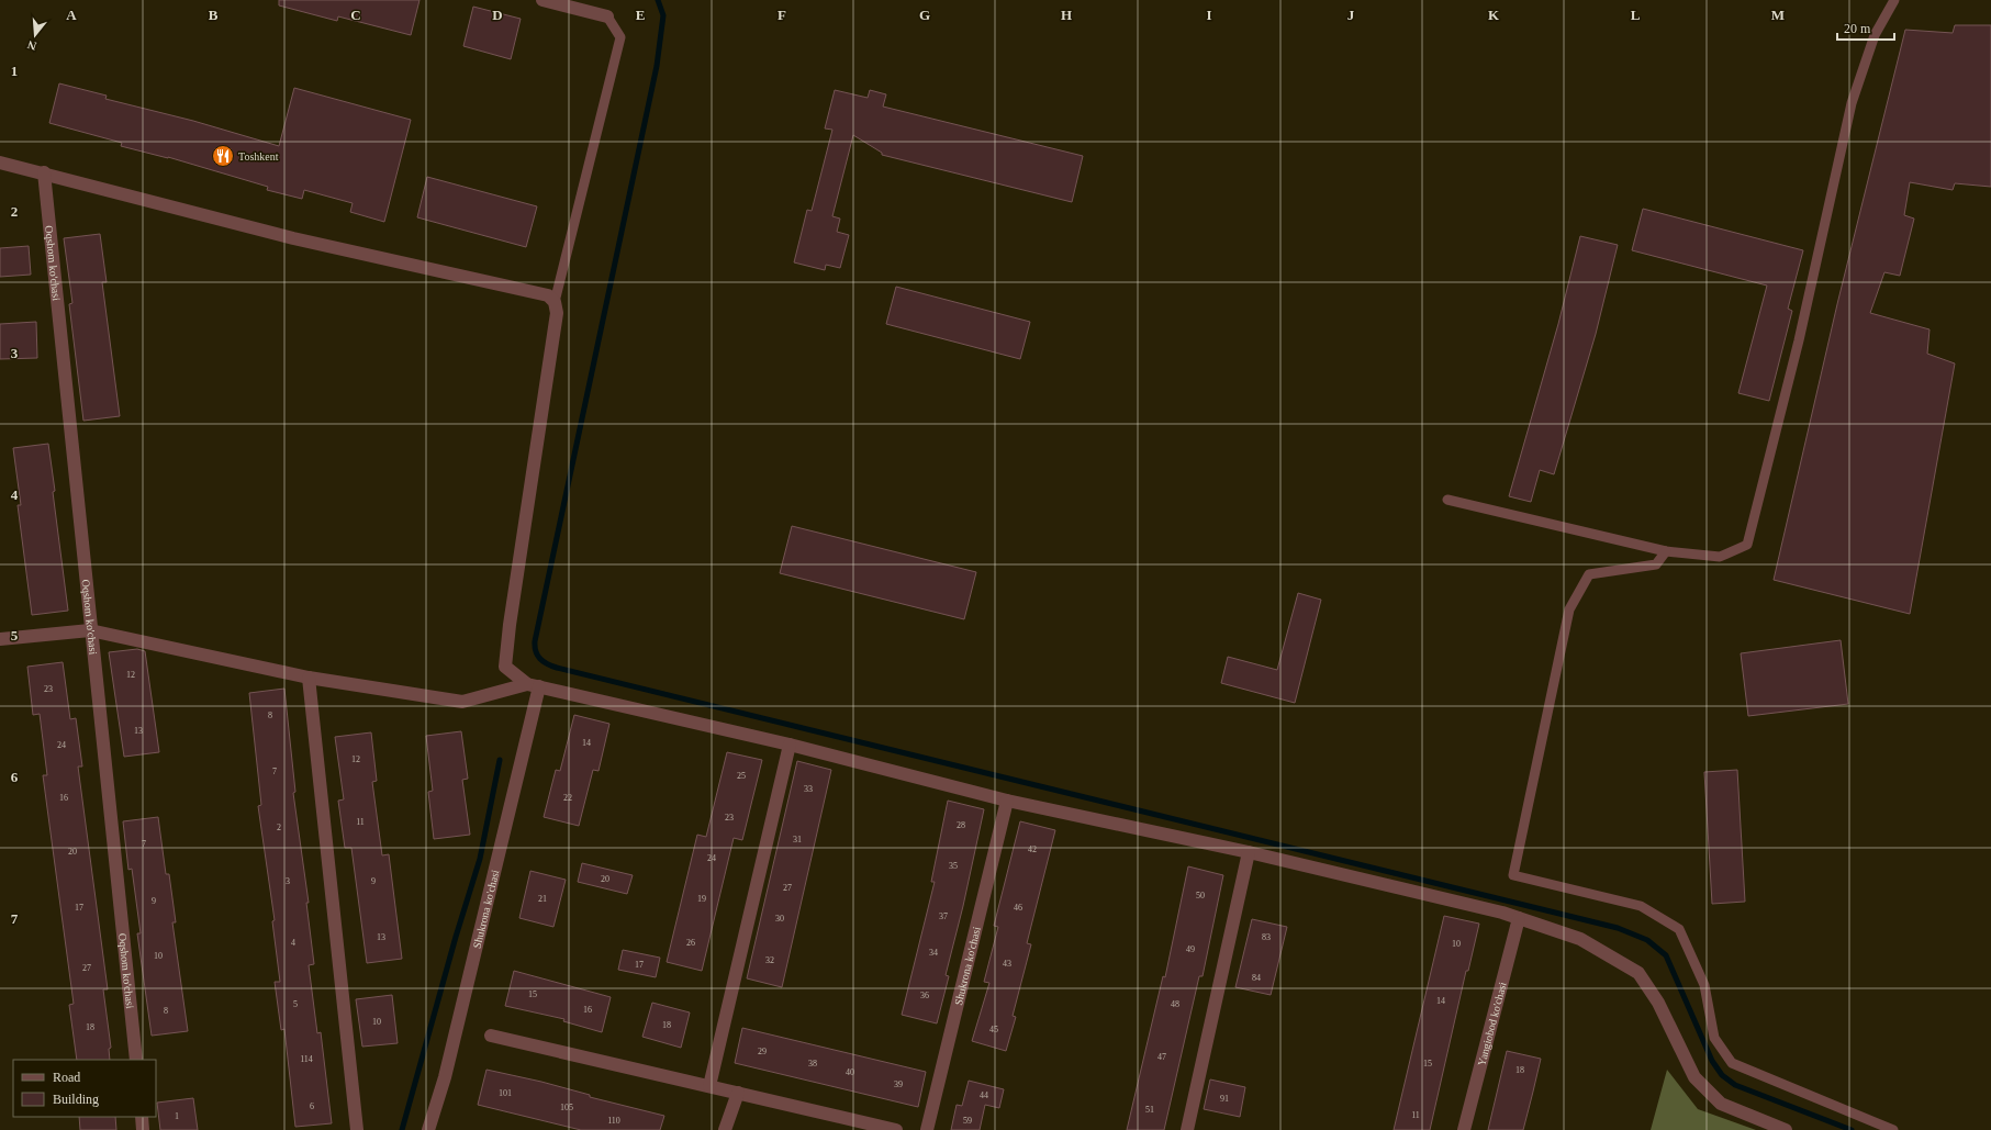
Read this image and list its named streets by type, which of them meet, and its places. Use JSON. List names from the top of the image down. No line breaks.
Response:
{"streets":{"street":["Oqshom ko'chasi","Shukrona ko'chasi","Yangiobod ko'chasi"]},"places":{"restaurant":["Toshkent"]},"house_numbers":["12","23","8","13","14","24","12","7","25","33","16","22","23","11","28","2","31","7","42","20","24","35","20","3","9","27","50","21","19","9","17","46","37","30","13","83","4","26","10","49","34","10","32","43","17","27","84","15","36","14","5","48","16","8","10","18","18","45","29","47","114","38","15","18","40","39","101","44","91","6","105","51","11","1","110","59"],"legend":["Road","Building"],"scale_bar":"20 m","north":"bottom","grid":{"columns":["A","B","C","D","E","F","G","H","I","J","K","L","M"],"rows":["1","2","3","4","5","6","7"]}}
